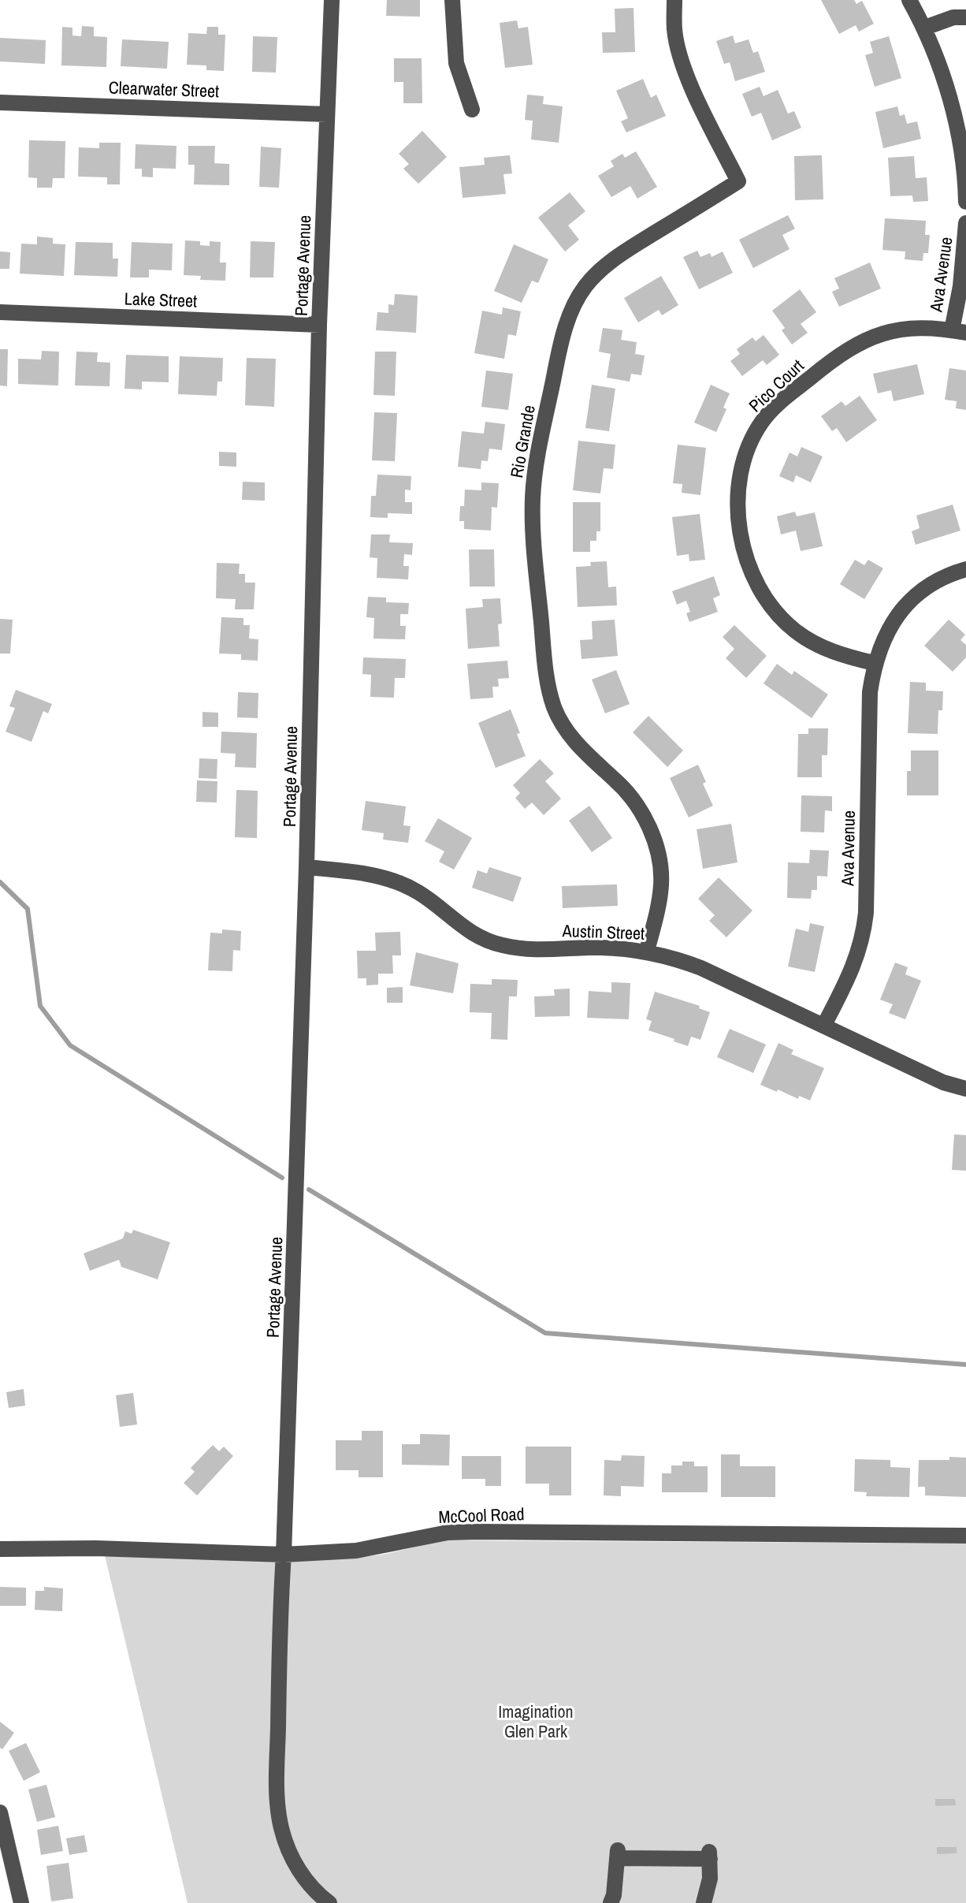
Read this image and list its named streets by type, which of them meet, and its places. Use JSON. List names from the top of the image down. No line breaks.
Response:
{"streets":{"street":["Clearwater Street","Portage Avenue","Ava Avenue","Lake Street","Pico Court","Rio Grande","Austin Street","McCool Road"]},"crossings":[["Clearwater Street","Portage Avenue"],["Portage Avenue","Lake Street"],["Portage Avenue","Austin Street"],["Portage Avenue","McCool Road"],["Ava Avenue","Pico Court"],["Ava Avenue","Austin Street"],["Rio Grande","Austin Street"]],"parks":["Imagination Glen Park"]}
